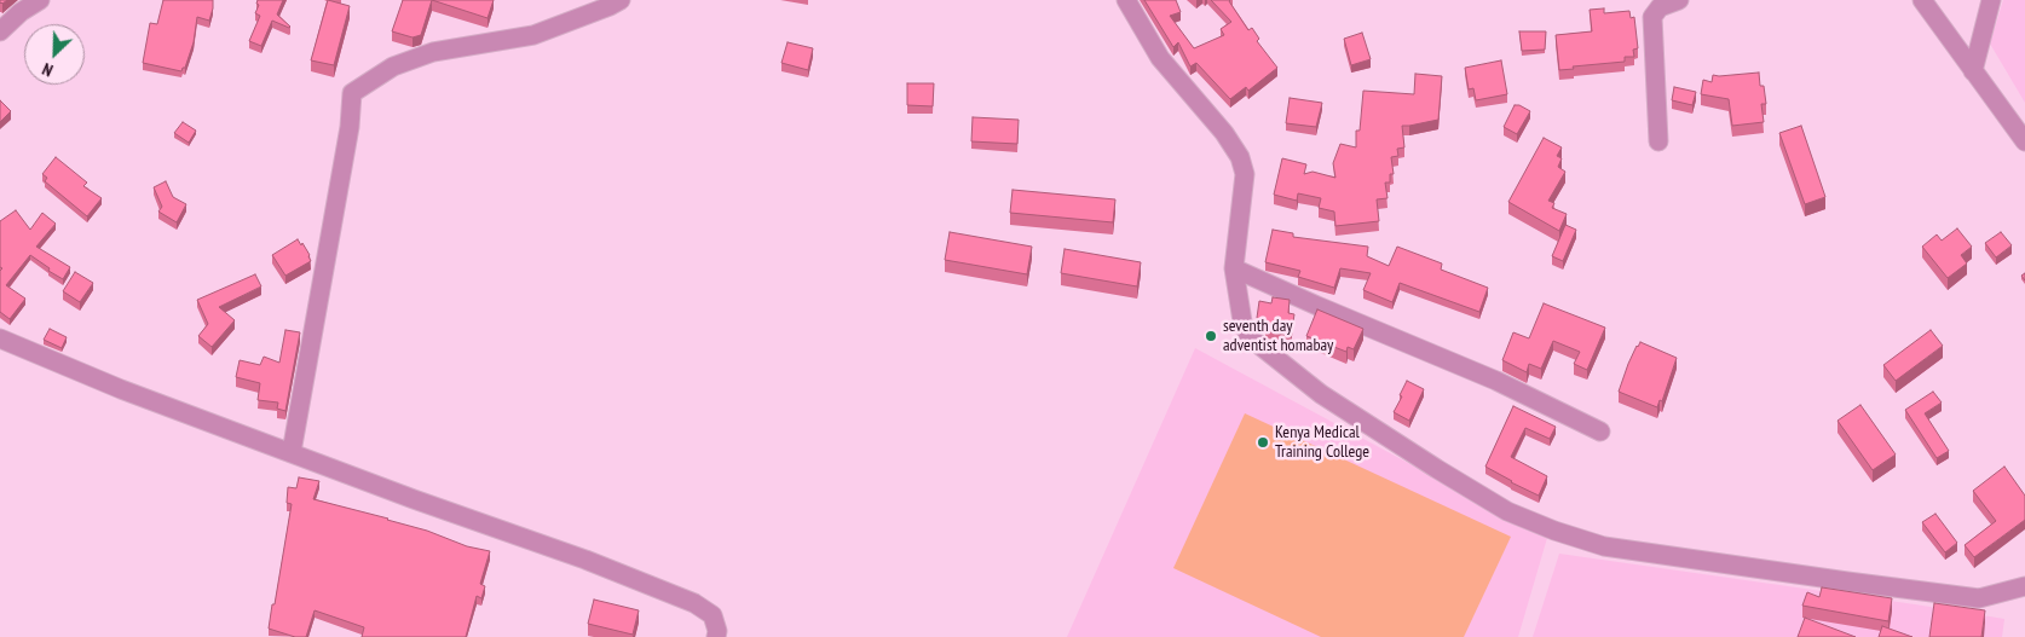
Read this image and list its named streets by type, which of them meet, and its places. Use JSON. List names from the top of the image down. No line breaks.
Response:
{"places":["seventh day adventist homabay","Kenya Medical Training College"],"north":"bottom left"}
